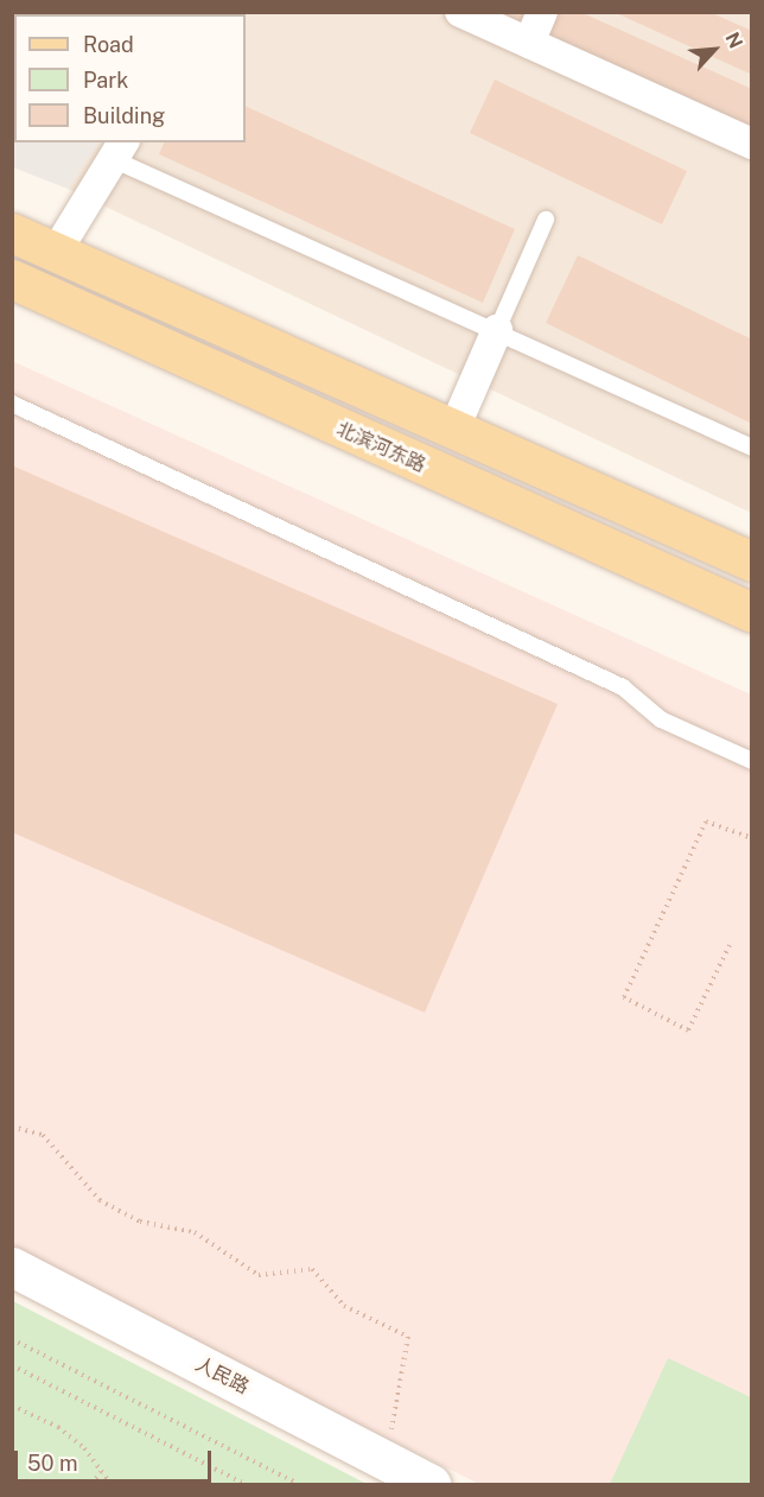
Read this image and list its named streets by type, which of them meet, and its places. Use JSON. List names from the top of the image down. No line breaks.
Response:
{"streets":{"main road":["北滨河东路"],"street":["人民路"]},"legend":["Road","Park","Building"],"scale_bar":"50 m","north":"top right"}
